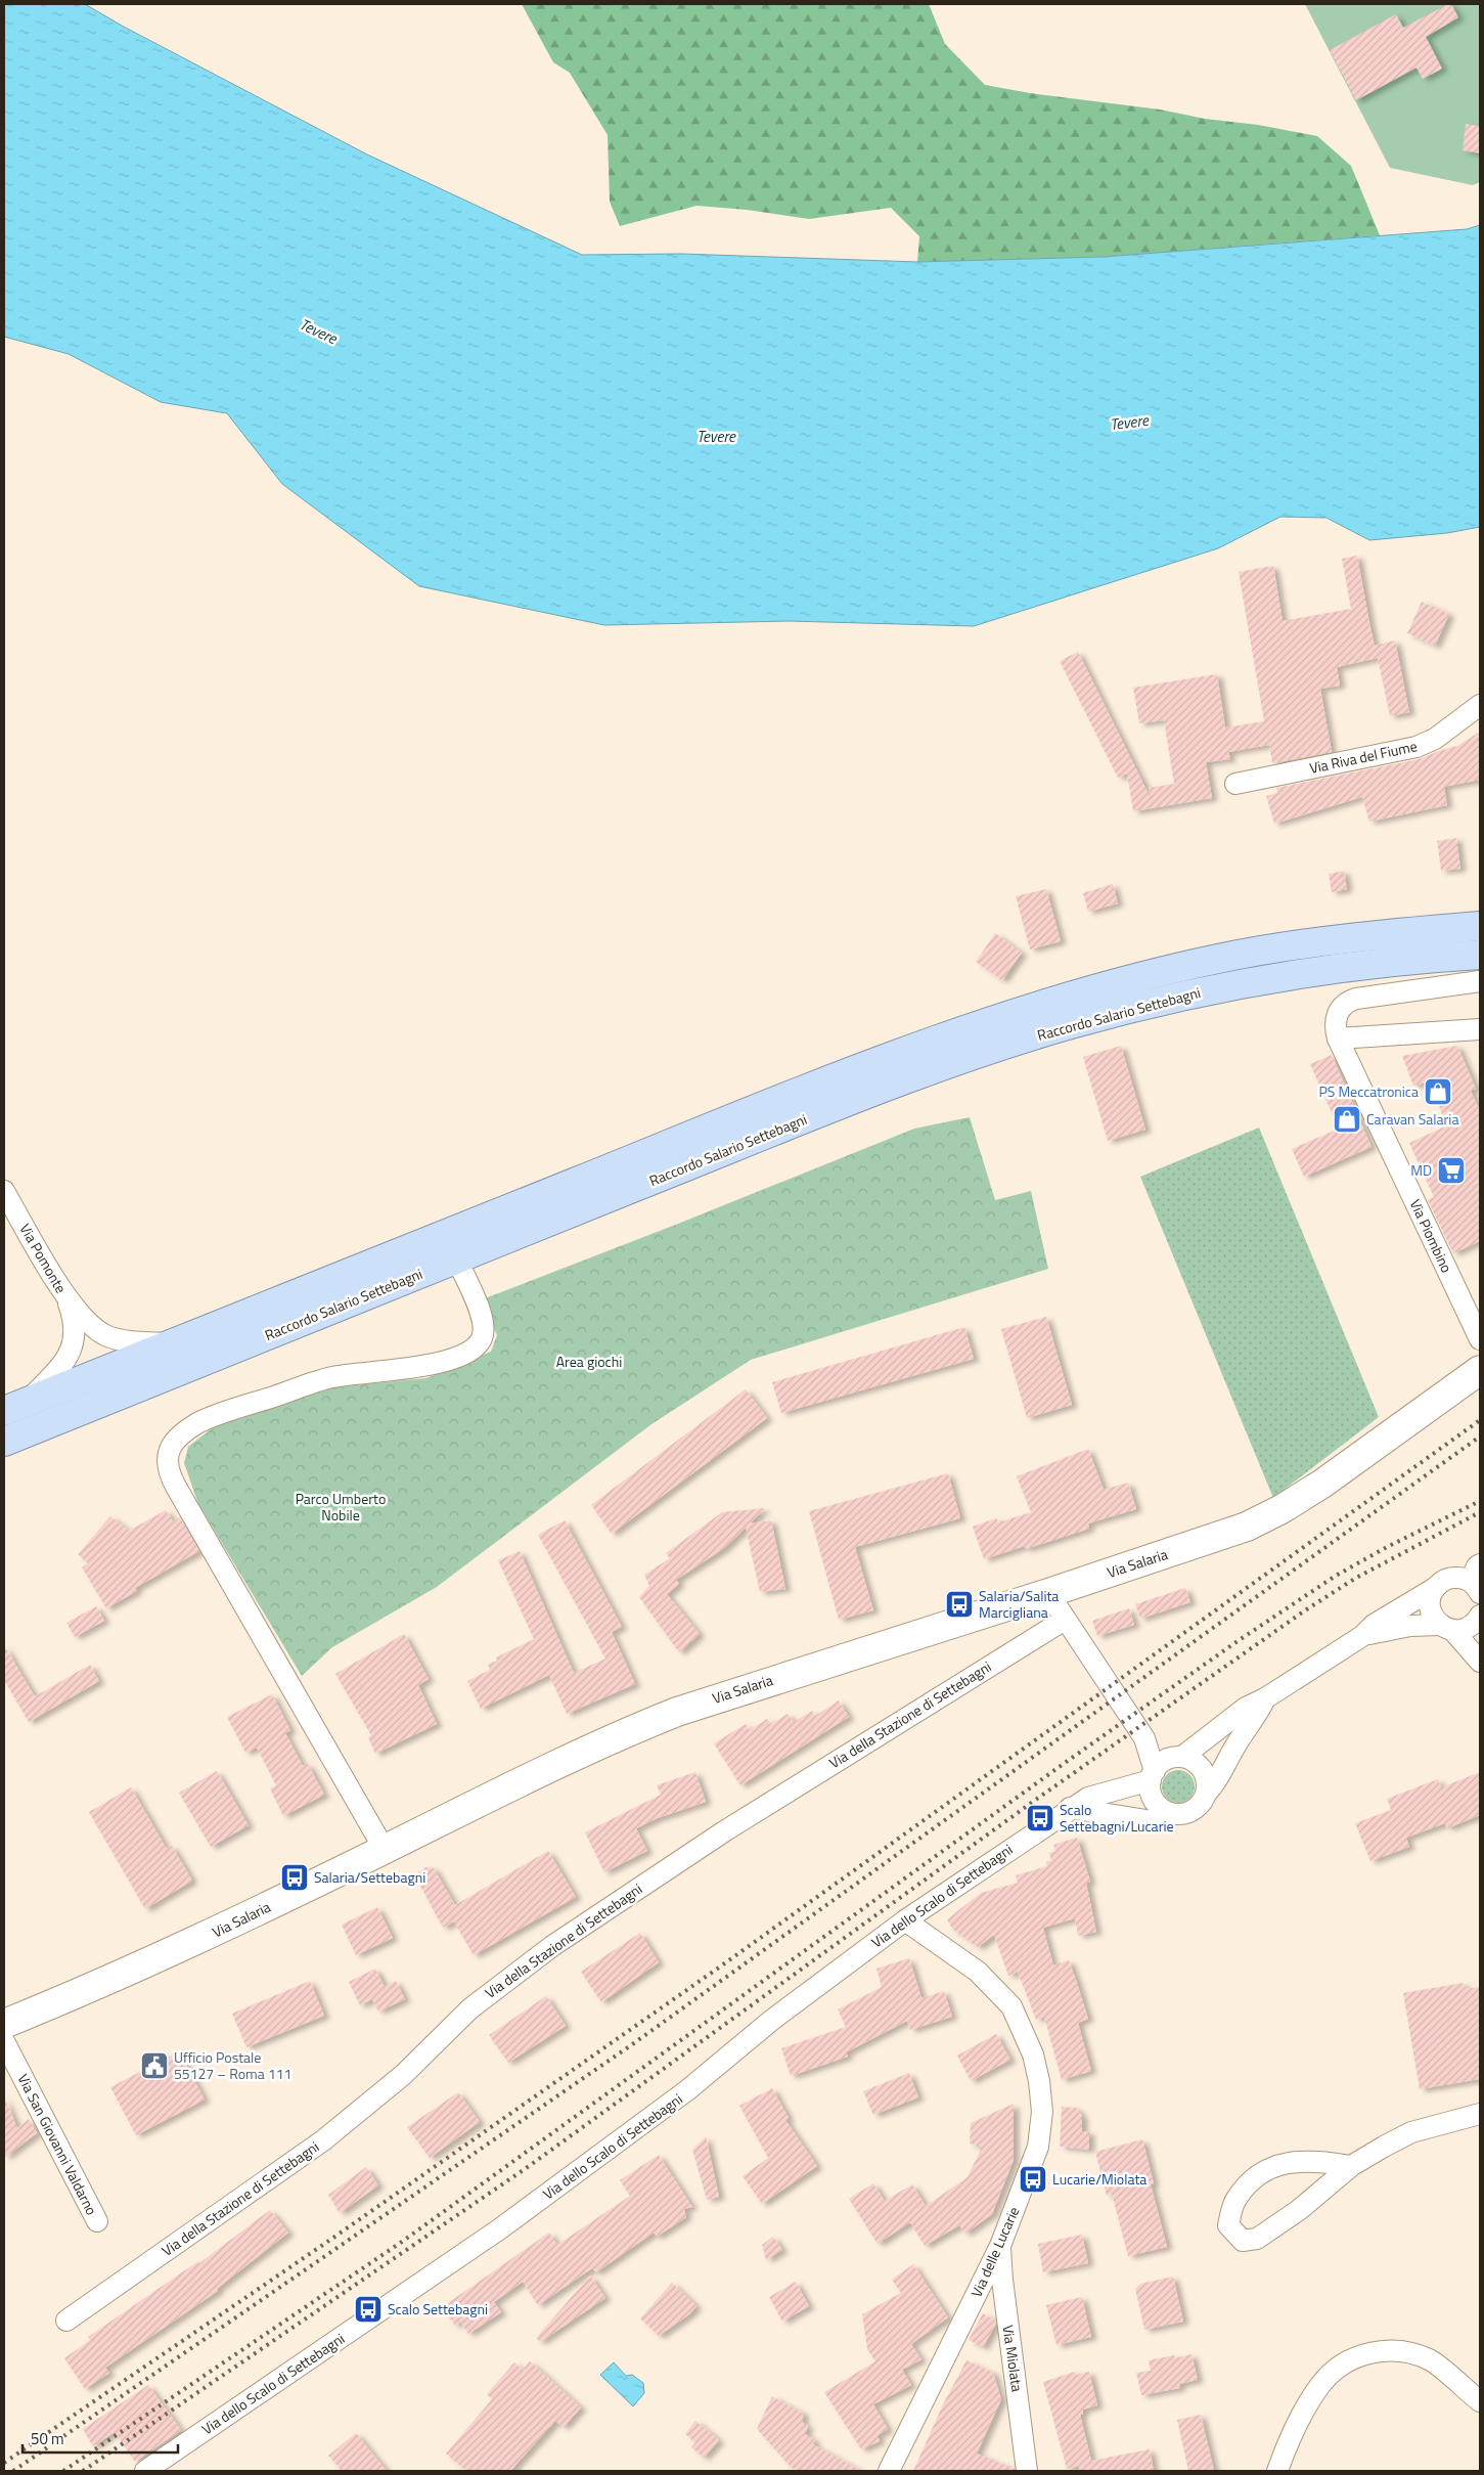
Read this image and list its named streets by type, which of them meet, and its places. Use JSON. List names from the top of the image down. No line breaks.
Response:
{"streets":{"main road":["Raccordo Salario Settebagni"],"street":["Via Riva del Fiume","Via Piombino","Via Pomonte","Via Salaria","Via della Stazione di Settebagni","Via dello Scalo di Settebagni","Via San Giovanni Valdarno","Via delle Lucarie","Via Miolata"]},"crossings":[["Raccordo Salario Settebagni","Via Pomonte"],["Via dello Scalo di Settebagni","Via delle Lucarie"],["Via delle Lucarie","Via Miolata"]],"water":["Tevere"],"parks":["Area giochi","Parco Umberto Nobile"],"places":{"shop":["PS Meccatronica","Caravan Salaria"],"supermarket":["MD"],"bus stop":["Salaria/Salita Marcigliana","Scalo Settebagni/Lucarie","Salaria/Settebagni","Lucarie/Miolata","Scalo Settebagni"],"public building":["Ufficio Postale 55127 – Roma 111"]},"scale_bar":"50 m"}
